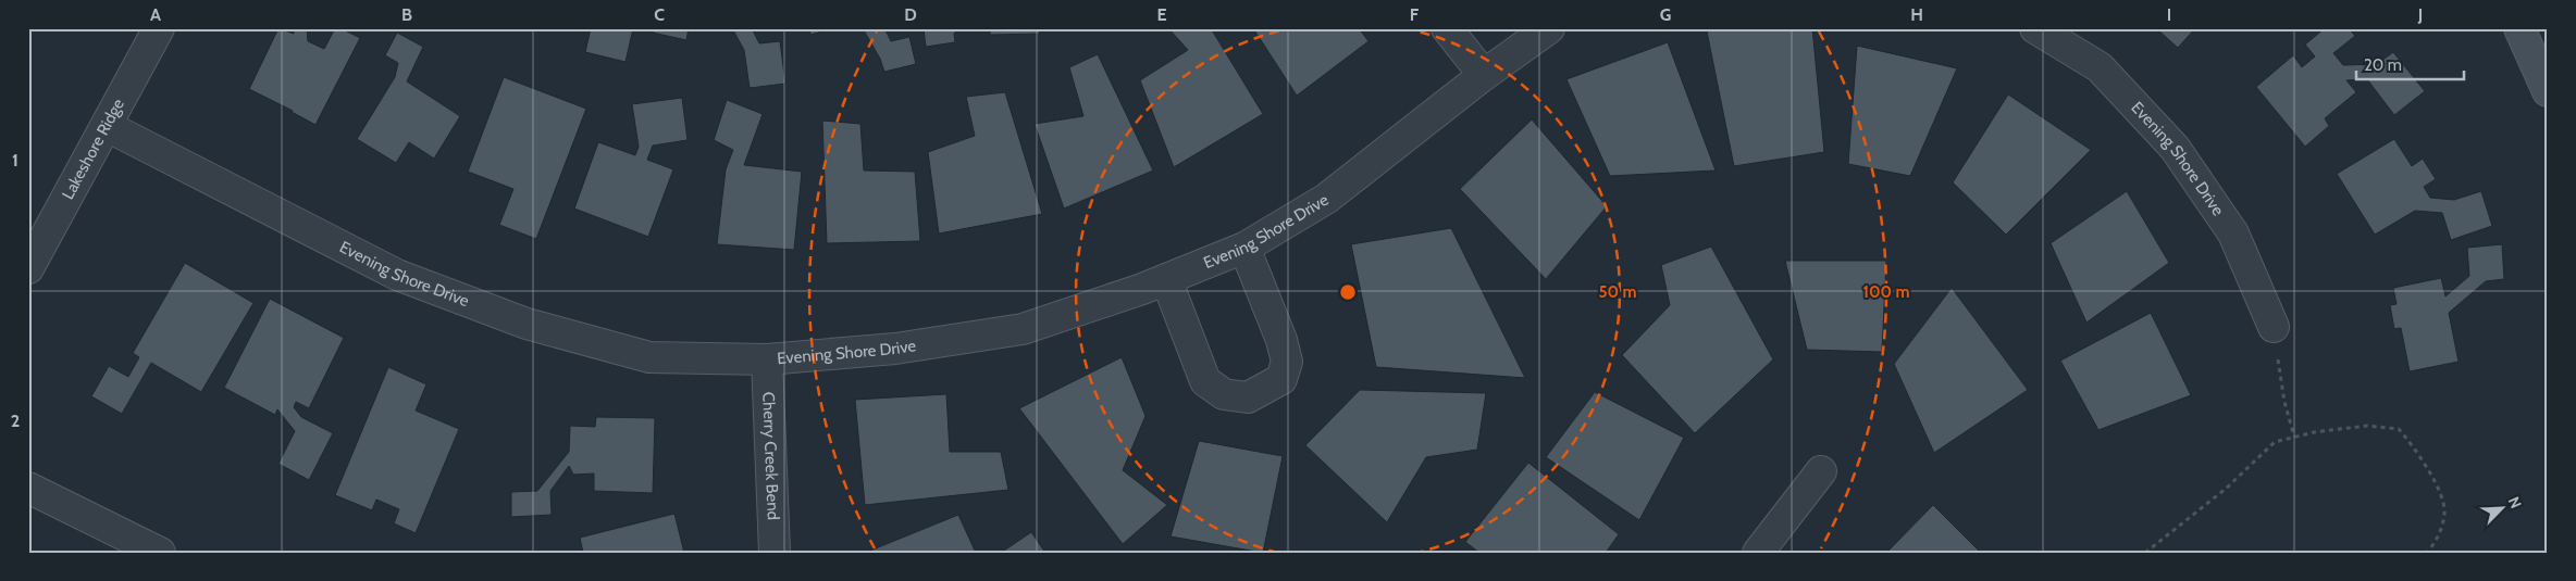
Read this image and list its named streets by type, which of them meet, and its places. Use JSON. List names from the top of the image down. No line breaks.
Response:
{"streets":{"street":["Lakeshore Ridge","Evening Shore Drive","Cherry Creek Bend"]},"crossings":[["Lakeshore Ridge","Evening Shore Drive"],["Evening Shore Drive","Cherry Creek Bend"]],"scale_bar":"20 m","north":"top right","grid":{"columns":["A","B","C","D","E","F","G","H","I","J"],"rows":["1","2"]},"rings":["50 m","100 m"]}
